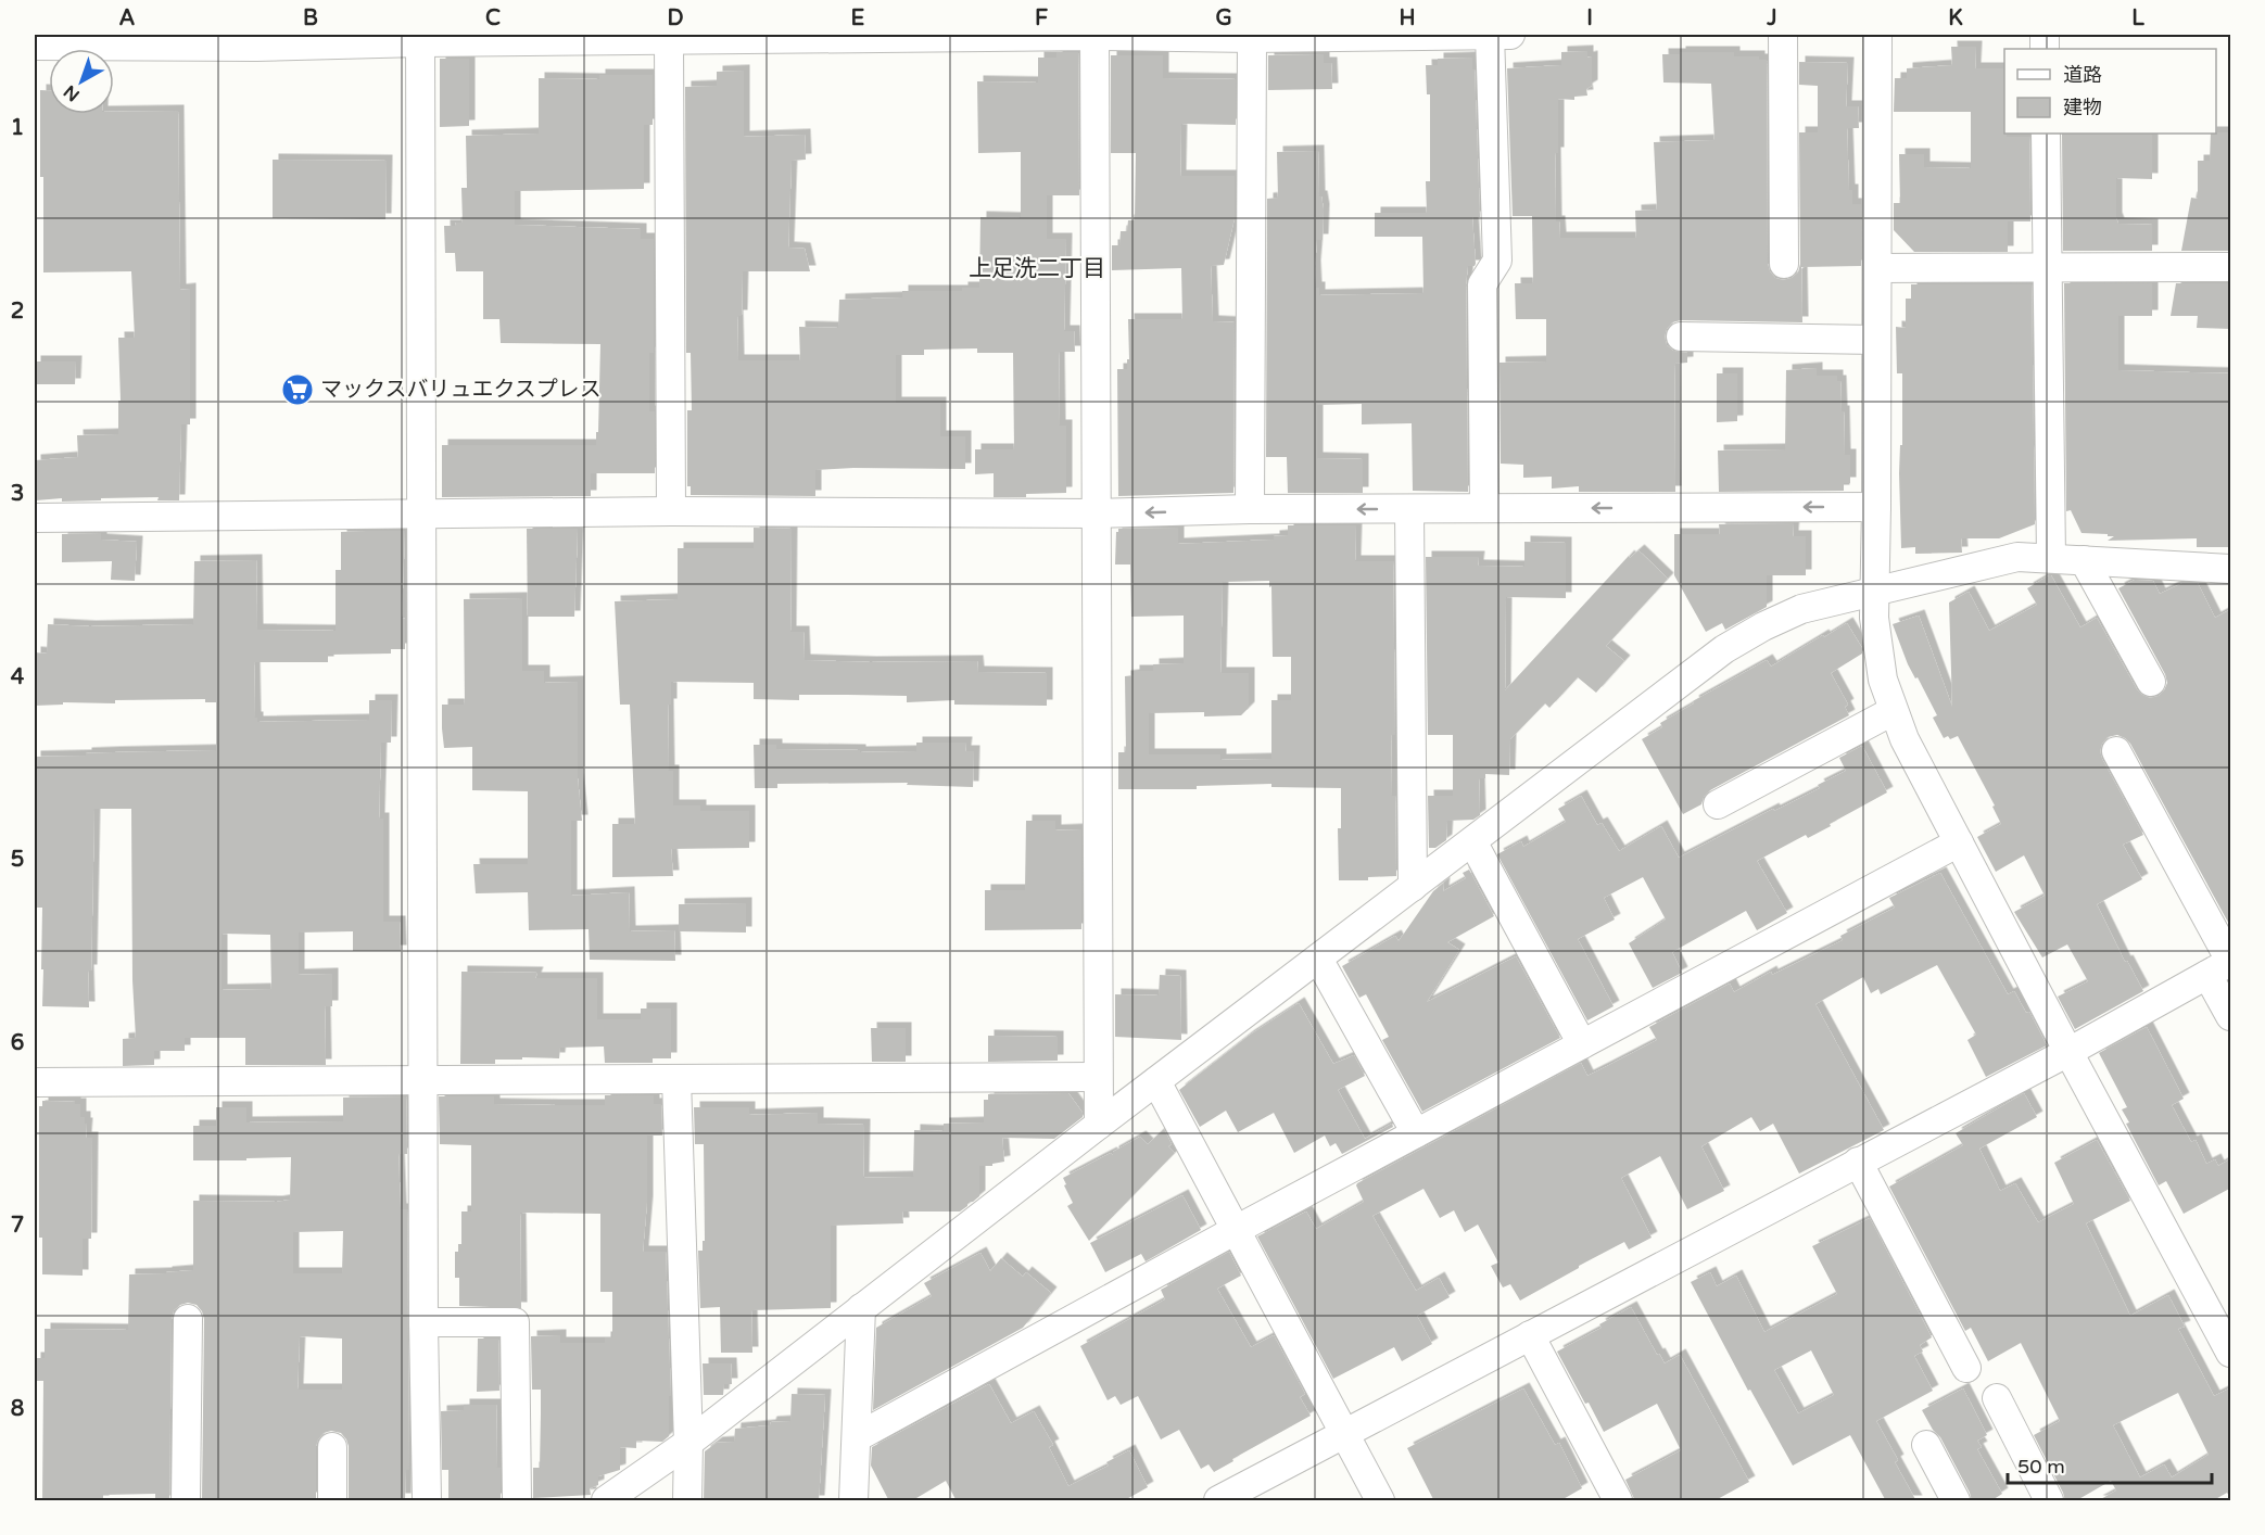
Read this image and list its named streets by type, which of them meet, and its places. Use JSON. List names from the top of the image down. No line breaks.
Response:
{"districts":["上足洗二丁目"],"places":{"supermarket":["マックスバリュエクスプレス"]},"legend":["道路","建物"],"scale_bar":"50 m","north":"bottom left","grid":{"columns":["A","B","C","D","E","F","G","H","I","J","K","L"],"rows":["1","2","3","4","5","6","7","8"]}}
